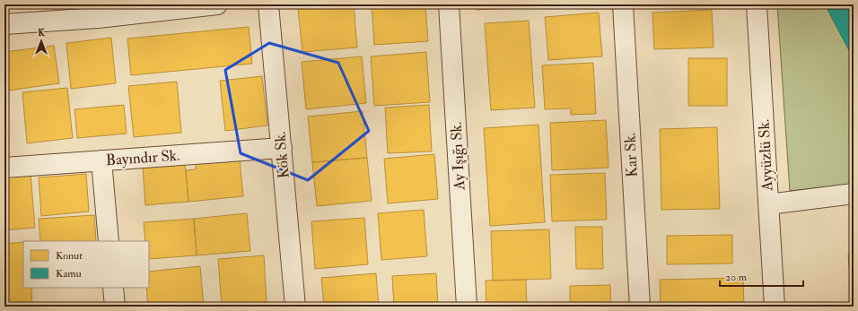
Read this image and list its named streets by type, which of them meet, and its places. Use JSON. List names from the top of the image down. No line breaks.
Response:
{"streets":{"street":["Kök Sk.","Kar Sk.","Ayyüzlü Sk.","Ay Işığı Sk.","Bayındır Sk."]},"crossings":[["Kök Sk.","Bayındır Sk."]],"legend":["Konut","Kamu"],"scale_bar":"20 m","north":"top"}
